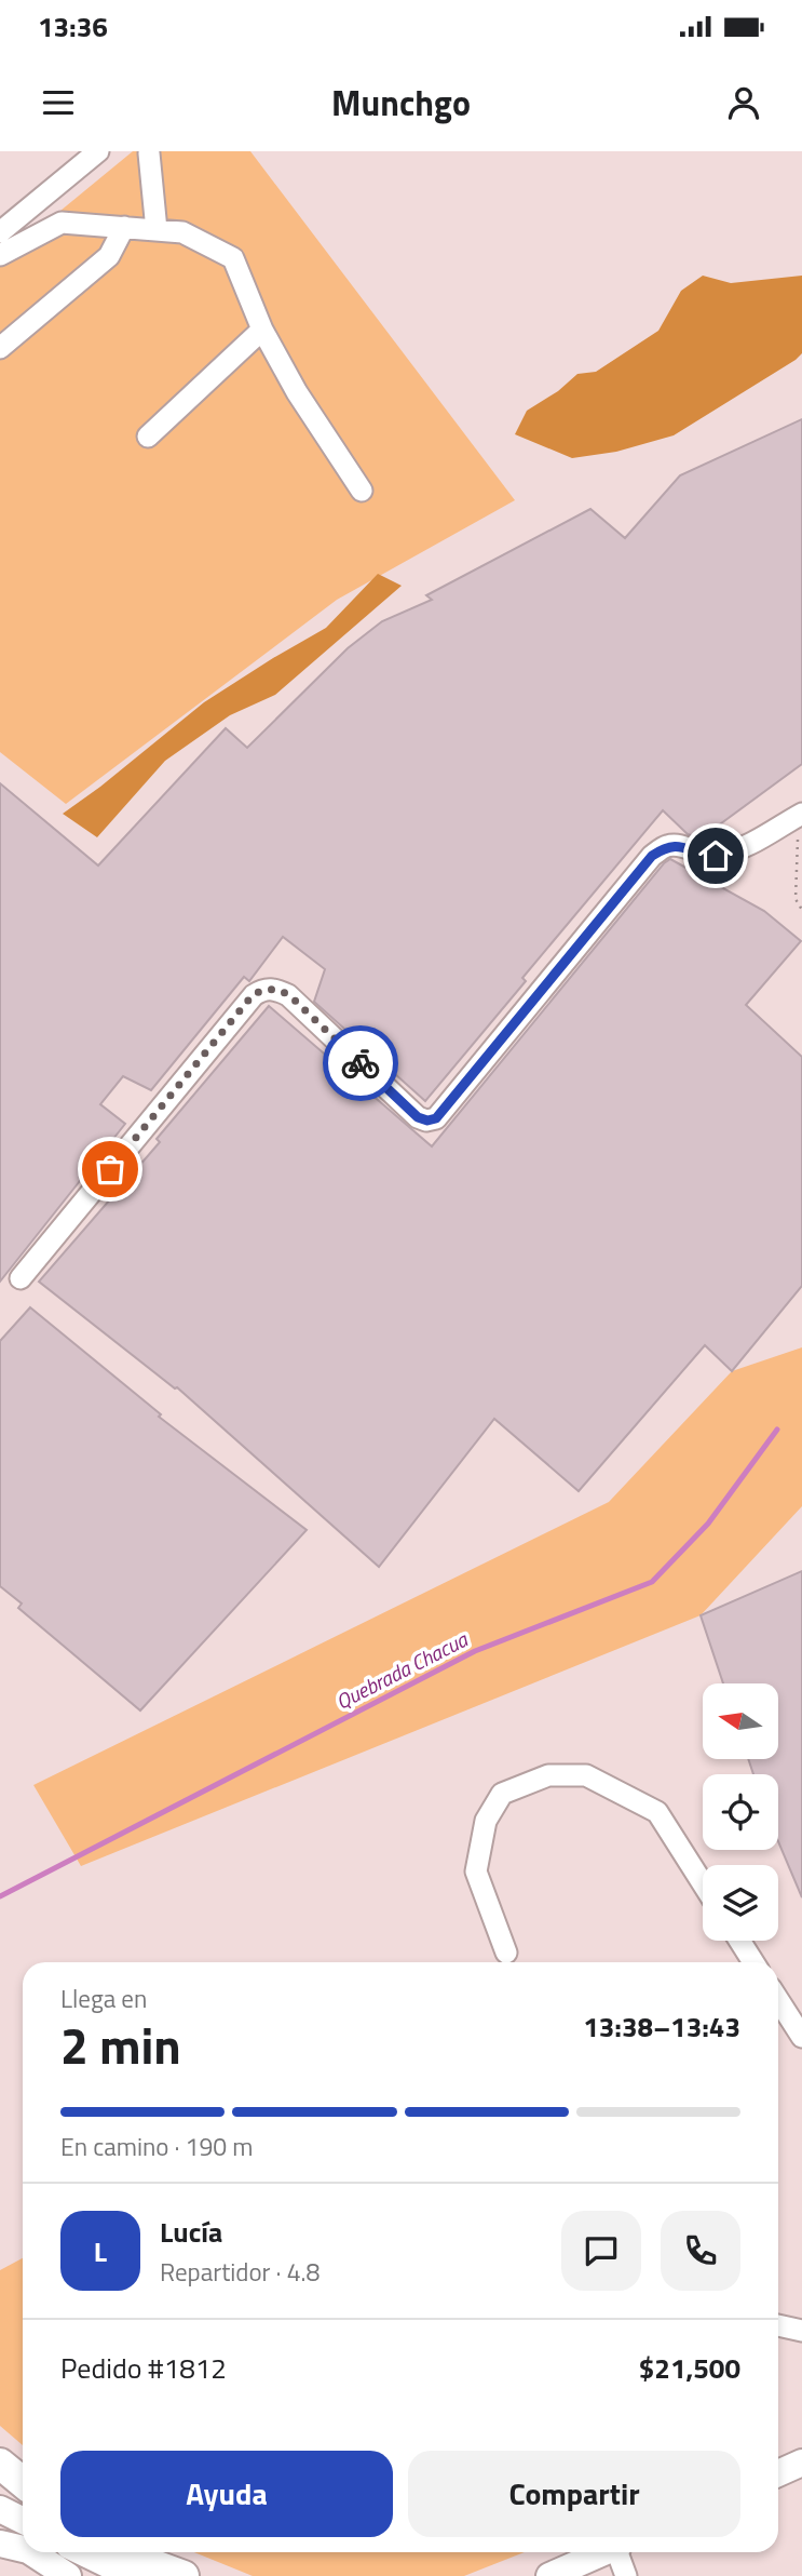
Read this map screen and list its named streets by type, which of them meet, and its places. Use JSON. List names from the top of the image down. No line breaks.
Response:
{"water":["Quebrada Chacua"],"north":"left","page":{"status":"13:36","header":"Munchgo","heading":["2 min","Llega en","13:38–13:43"],"panel":["Lucía","Repartidor · 4.8","Pedido #1812","$21,500"],"bar":"En camino · 190 m","round":"L","buttons":["Ayuda","Compartir"]}}
